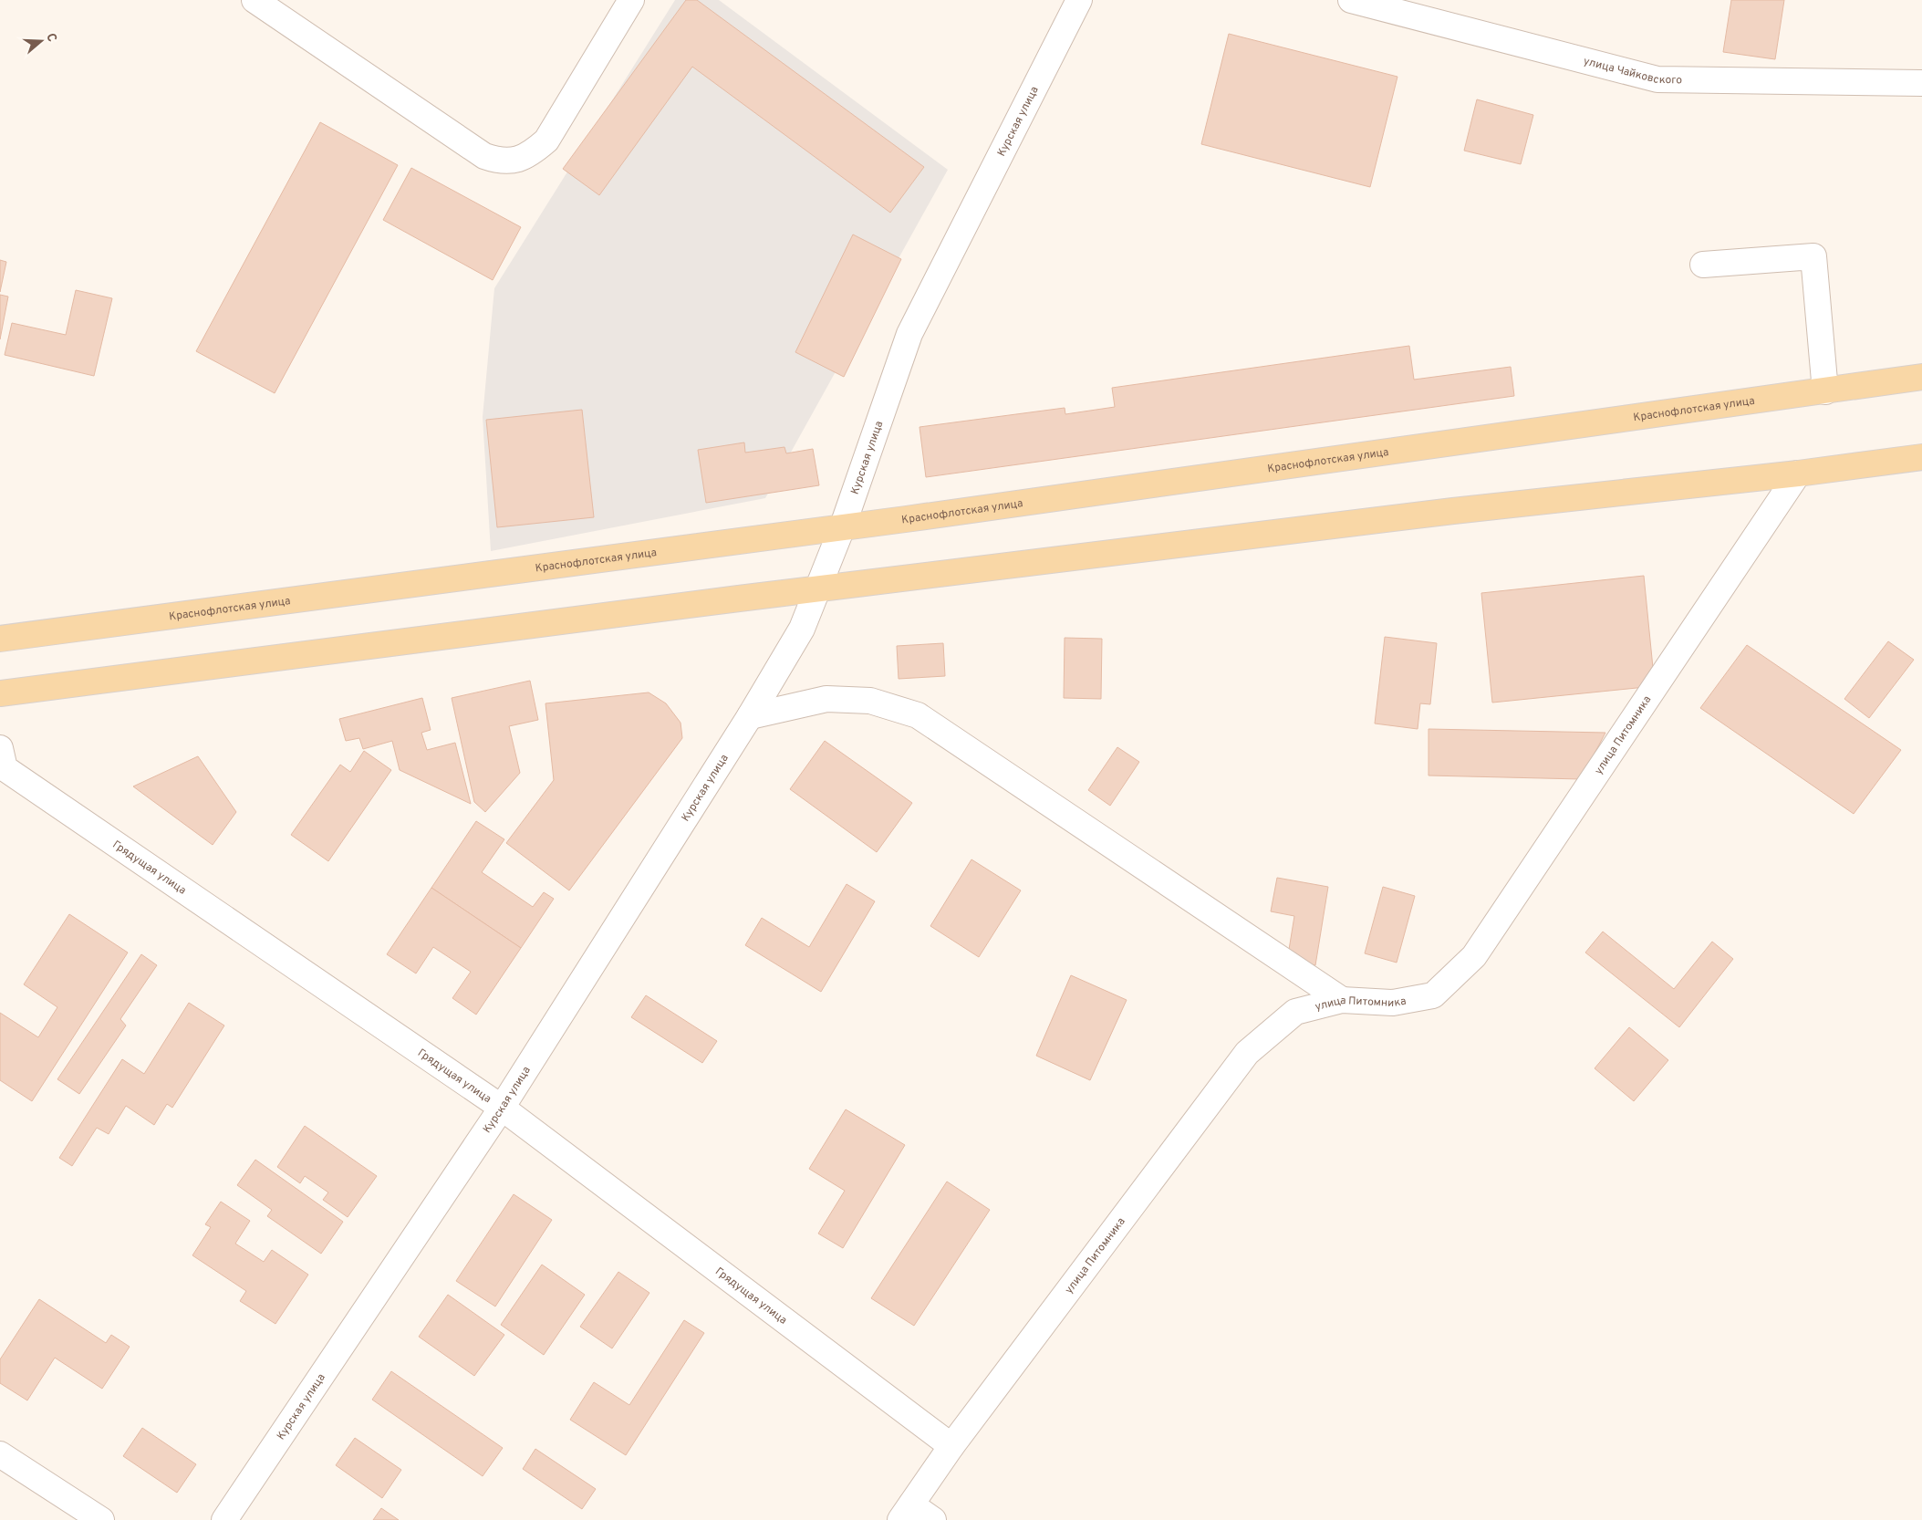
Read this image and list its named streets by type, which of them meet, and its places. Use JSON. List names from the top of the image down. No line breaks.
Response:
{"streets":{"main road":["Краснофлотская улица"],"street":["улица Чайковского","Курская улица","улица Питомника","Грядущая улица"]},"crossings":[["Курская улица","Краснофлотская улица"],["Курская улица","Грядущая улица"],["улица Питомника","Грядущая улица"]],"north":"right"}
